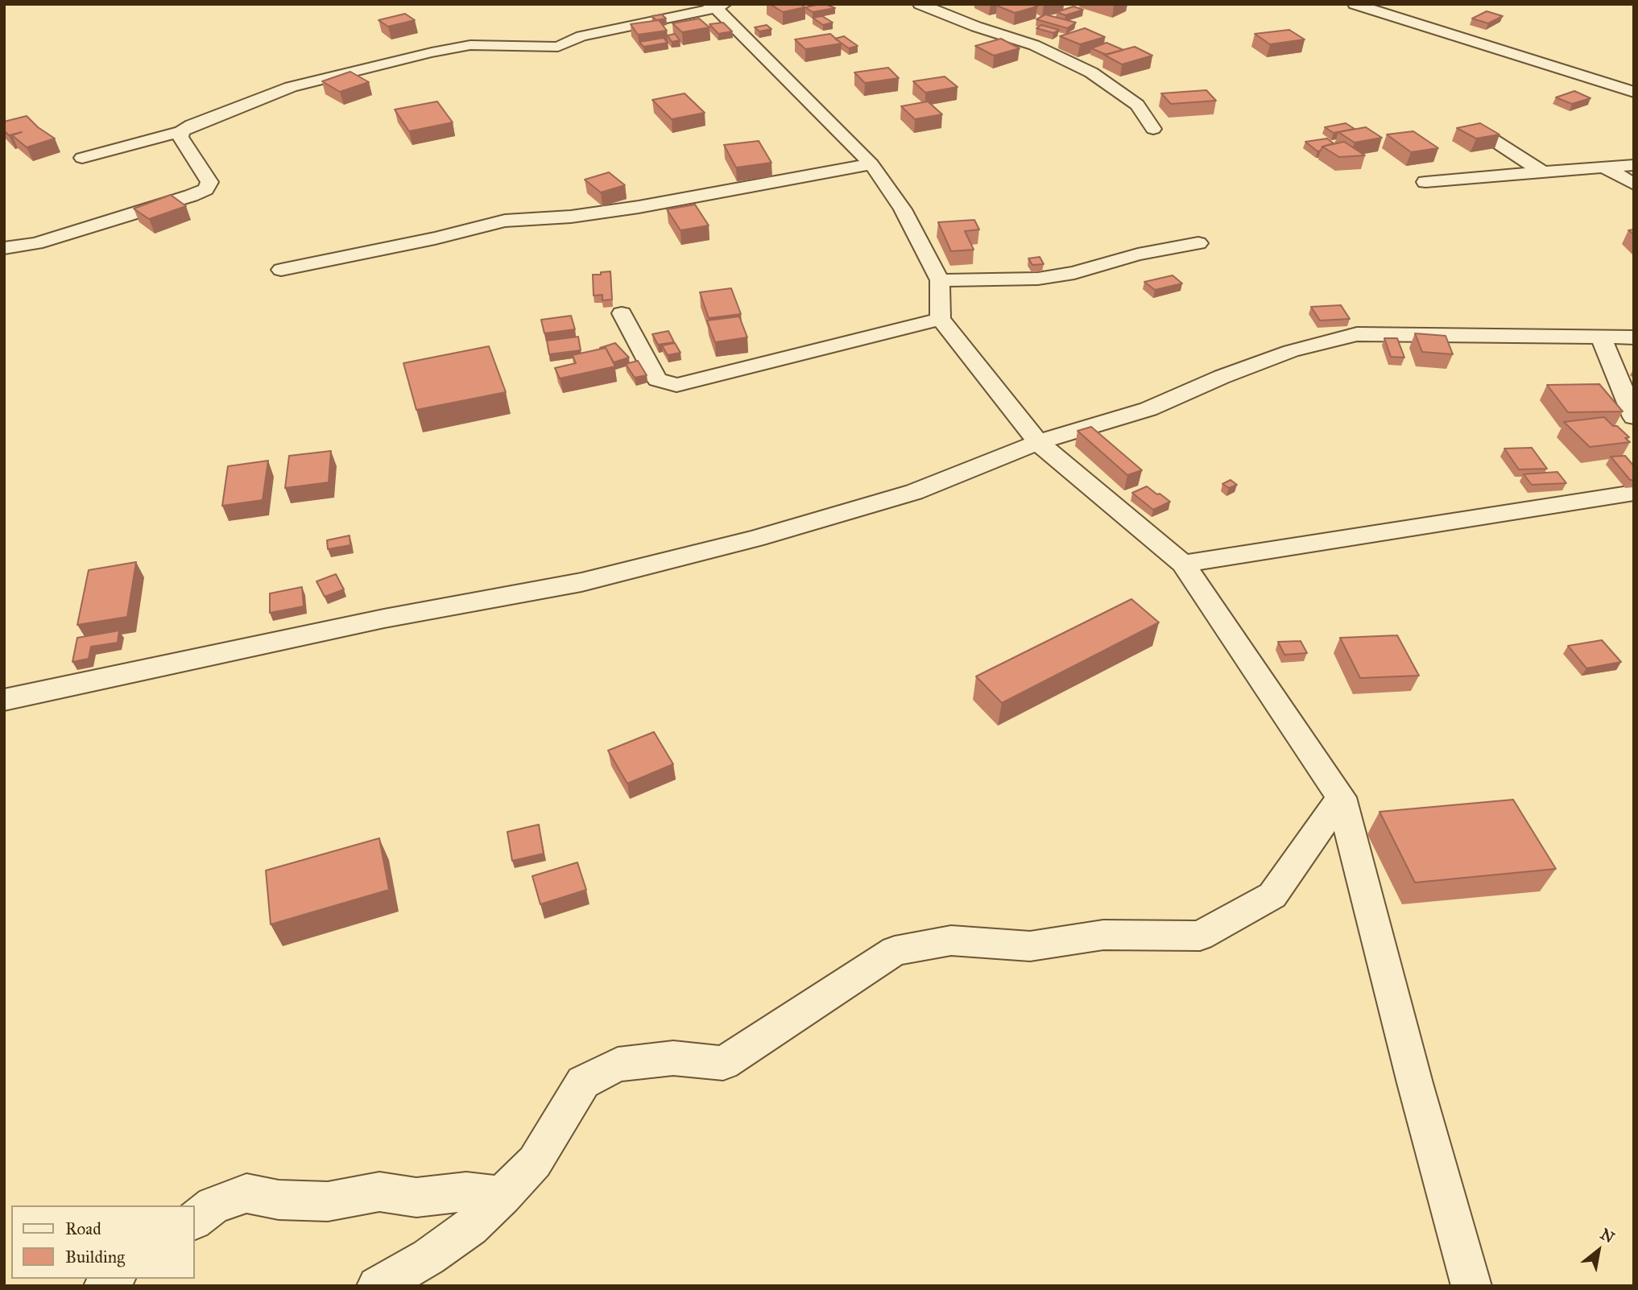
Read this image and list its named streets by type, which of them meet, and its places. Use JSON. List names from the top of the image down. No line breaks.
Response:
{"legend":["Road","Building"],"north":"top right"}
